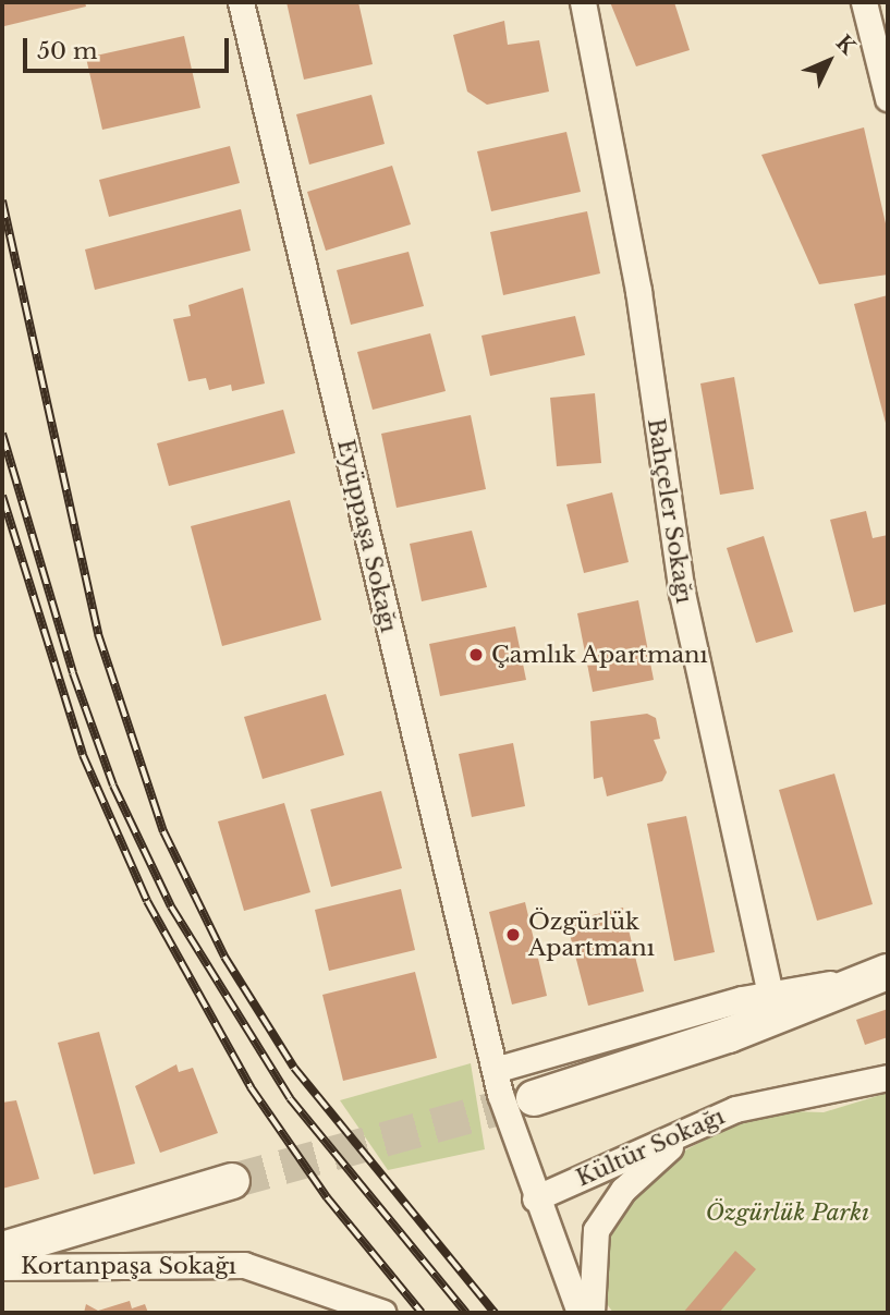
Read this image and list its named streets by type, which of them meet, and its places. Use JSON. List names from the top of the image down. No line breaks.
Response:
{"streets":{"street":["Bahçeler Sokağı","Eyüppaşa Sokağı","Kültür Sokağı","Kortanpaşa Sokağı"]},"crossings":[["Eyüppaşa Sokağı","Kültür Sokağı"]],"parks":["Özgürlük Parkı"],"places":["Çamlık Apartmanı","Özgürlük Apartmanı"],"scale_bar":"50 m","north":"top right"}
